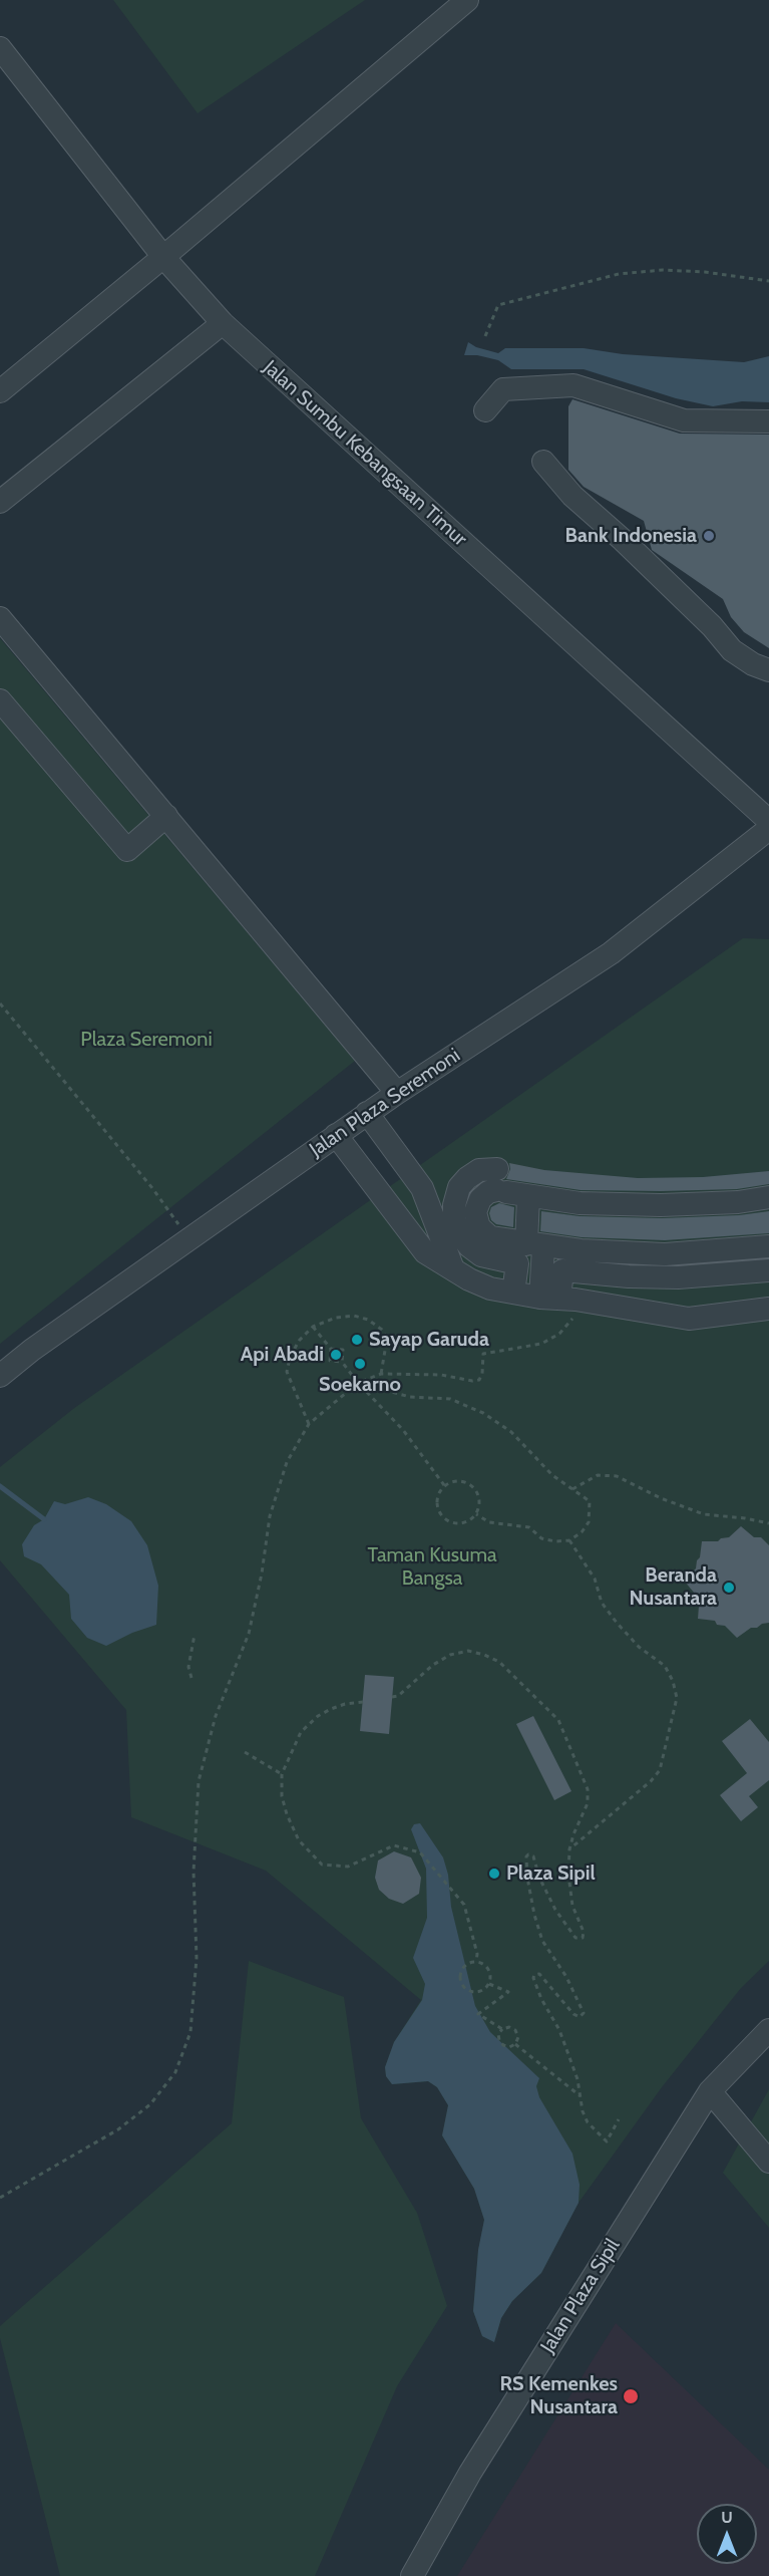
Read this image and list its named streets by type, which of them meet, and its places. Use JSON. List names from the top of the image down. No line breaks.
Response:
{"streets":{"street":["Jalan Sumbu Kebangsaan Timur","Jalan Plaza Seremoni","Jalan Plaza Sipil"]},"parks":["Plaza Seremoni","Taman Kusuma Bangsa"],"places":["Bank Indonesia","Sayap Garuda","Api Abadi","Soekarno","Beranda Nusantara","Plaza Sipil","RS Kemenkes Nusantara"],"north":"top"}
